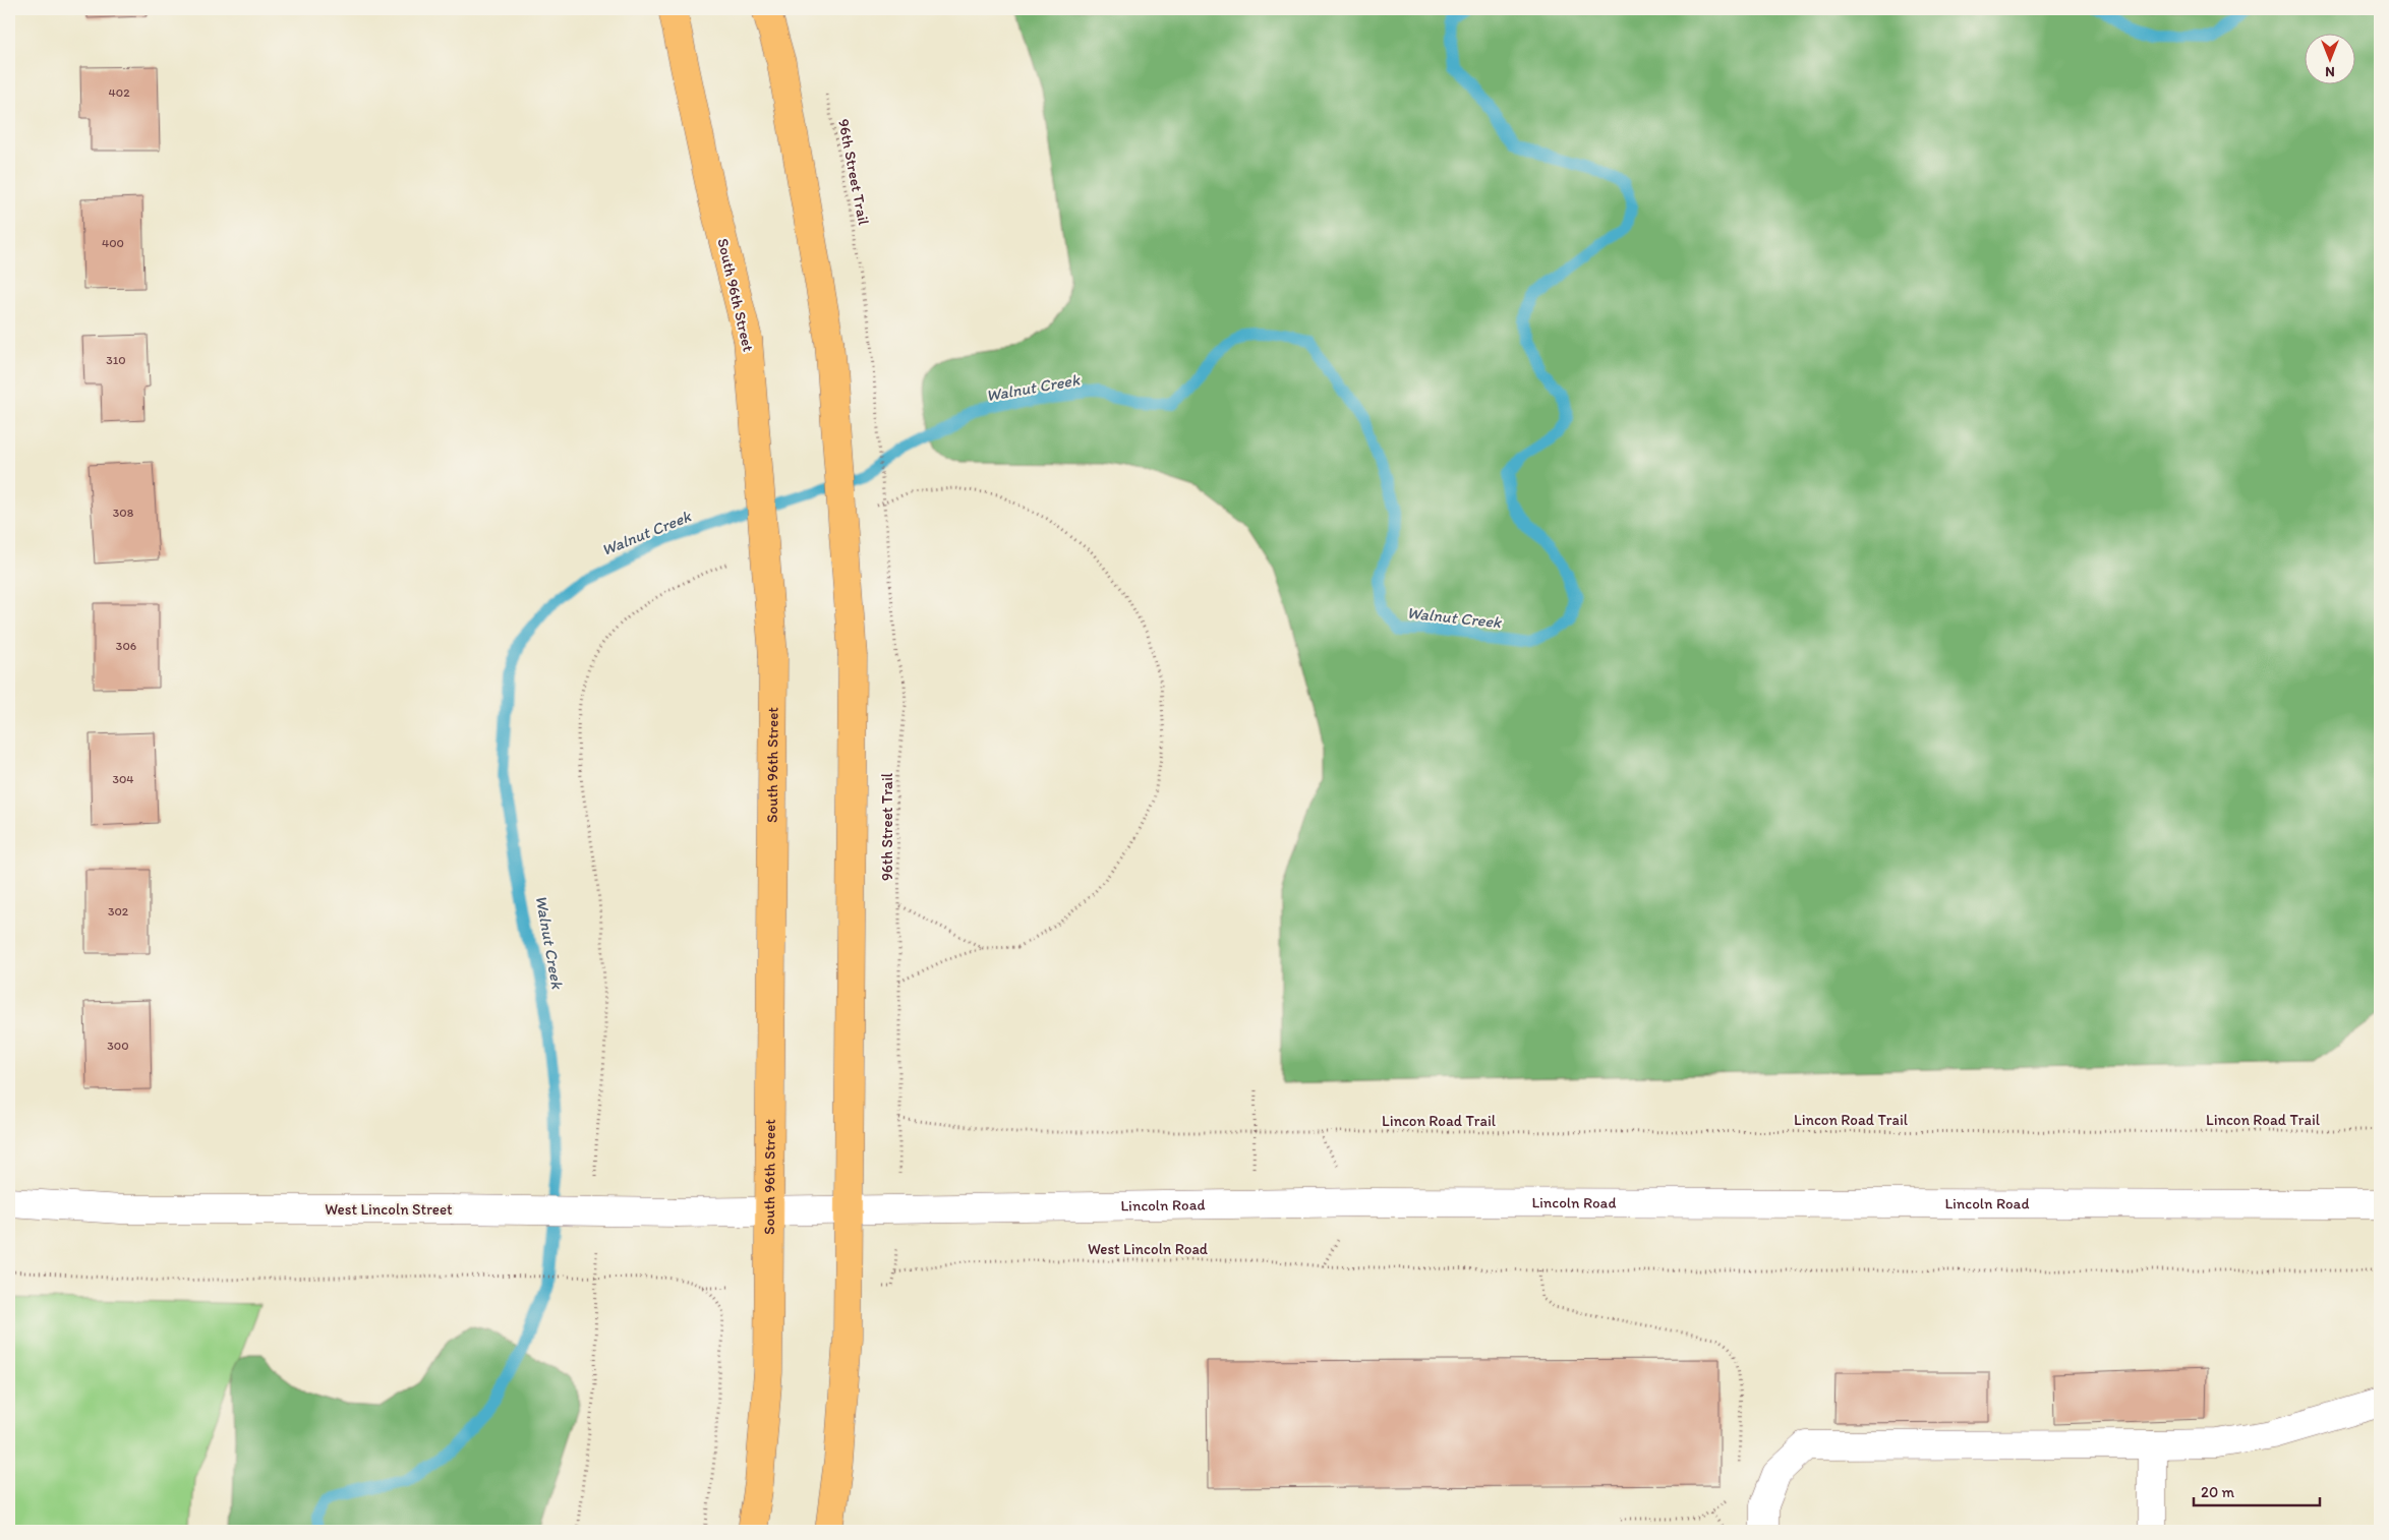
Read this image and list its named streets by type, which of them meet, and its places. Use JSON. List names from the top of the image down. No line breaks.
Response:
{"streets":{"main road":["South 96th Street"],"street":["Lincoln Road","West Lincoln Street"],"path":["96th Street Trail","Lincon Road Trail","West Lincoln Road"]},"crossings":[["96th Street Trail","Lincon Road Trail"],["South 96th Street","Lincoln Road"],["South 96th Street","West Lincoln Street"],["Lincoln Road","West Lincoln Street"]],"water":["Walnut Creek"],"house_numbers":["402","400","310","308","306","304","302","300"],"scale_bar":"20 m","north":"bottom"}
